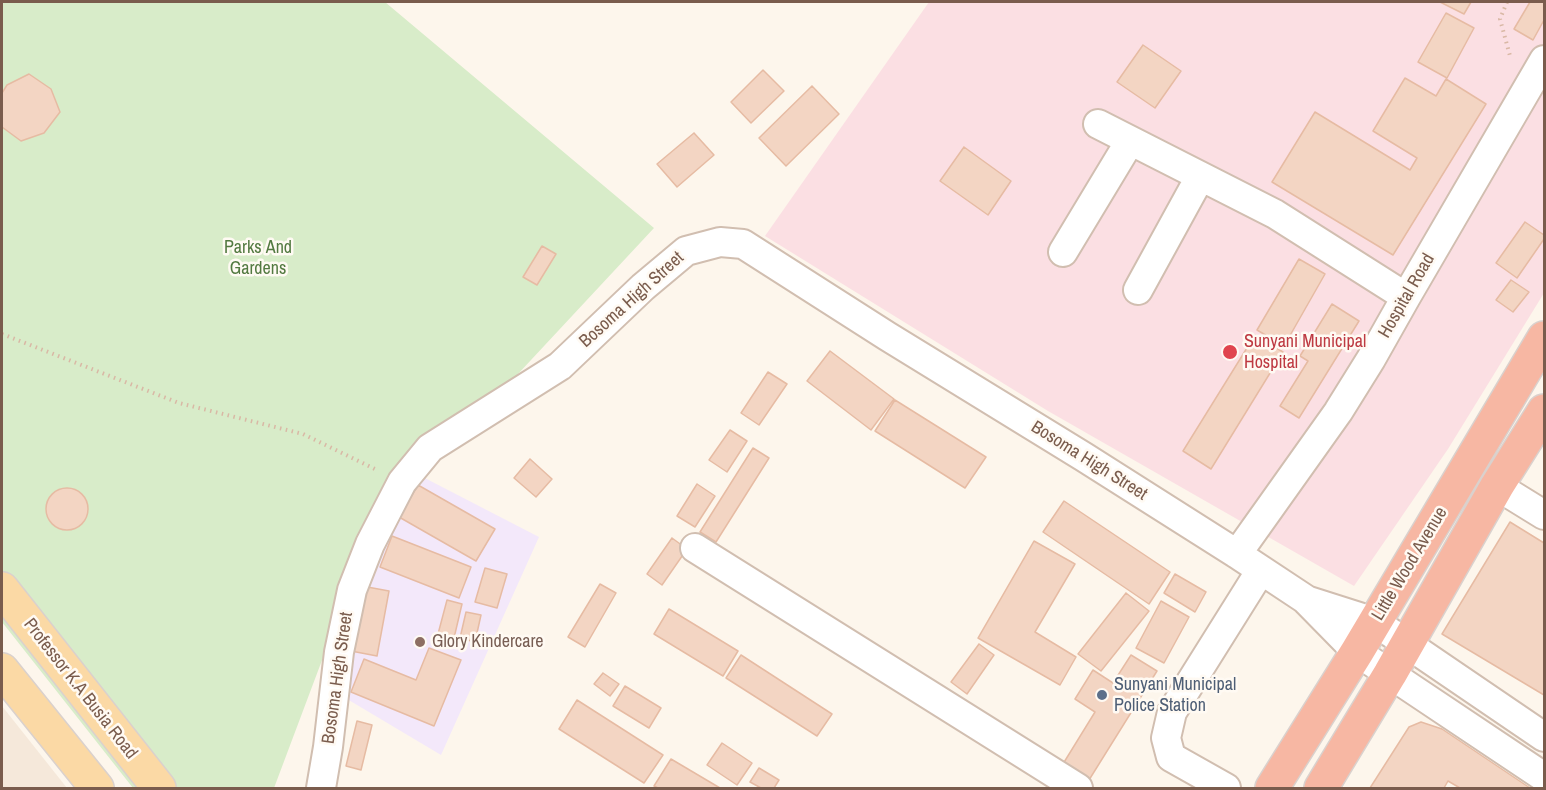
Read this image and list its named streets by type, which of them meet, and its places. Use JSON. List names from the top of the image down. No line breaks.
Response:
{"streets":{"highway":["Little Wood Avenue"],"main road":["Professor K.A Busia Road"],"street":["Hospital Road","Bosoma High Street"]},"crossings":[["Hospital Road","Bosoma High Street"],["Bosoma High Street","Little Wood Avenue"]],"parks":["Parks And Gardens"],"places":["Sunyani Municipal Hospital","Glory Kindercare","Sunyani Municipal Police Station"]}
